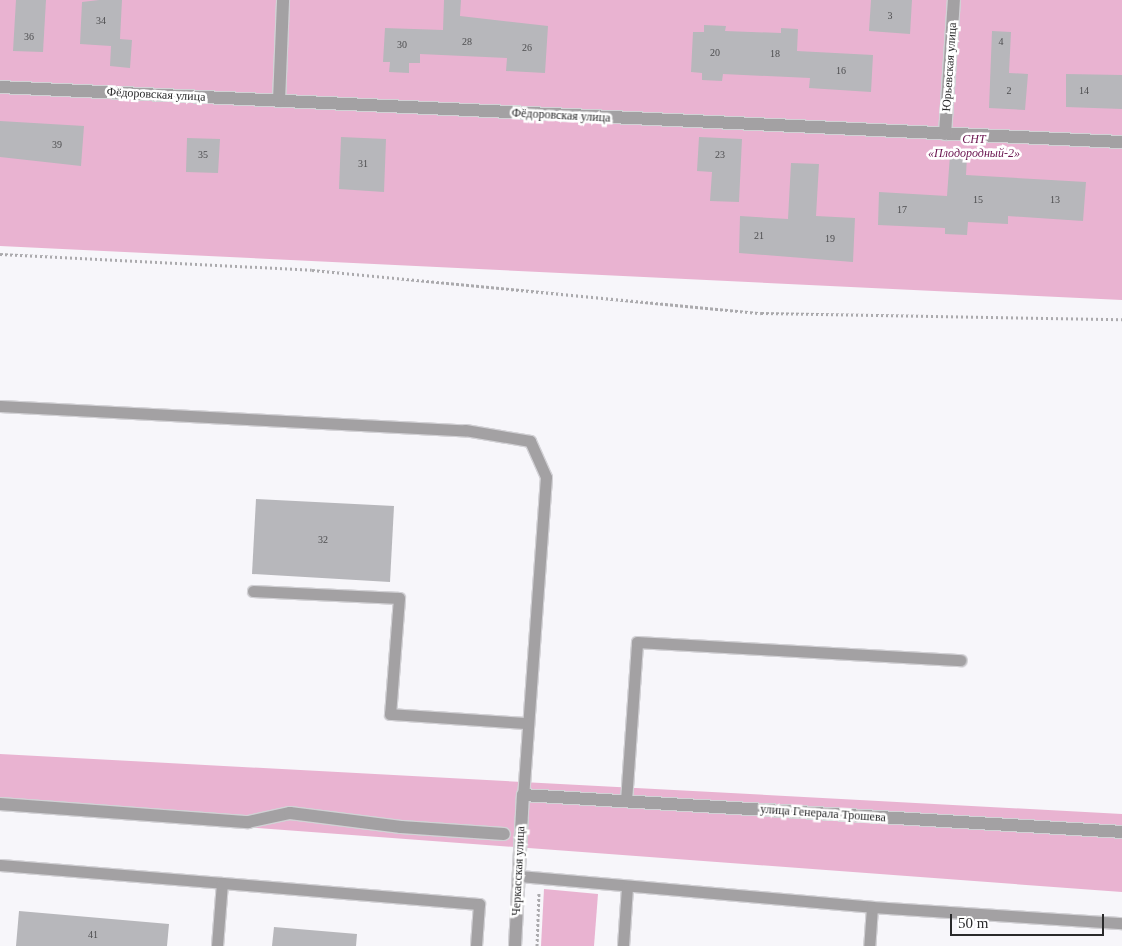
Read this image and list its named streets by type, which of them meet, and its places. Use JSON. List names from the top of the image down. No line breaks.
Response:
{"streets":{"street":["Юрьевская улица","Фёдоровская улица","улица Генерала Трошева","Черкасская улица"]},"crossings":[["Юрьевская улица","Фёдоровская улица"],["улица Генерала Трошева","Черкасская улица"]],"parks":["СНТ «Плодородный-2»"],"house_numbers":["3","34","36","28","4","30","26","20","18","16","2","14","39","35","23","31","15","13","17","21","19","32","41"],"scale_bar":"50 m"}
